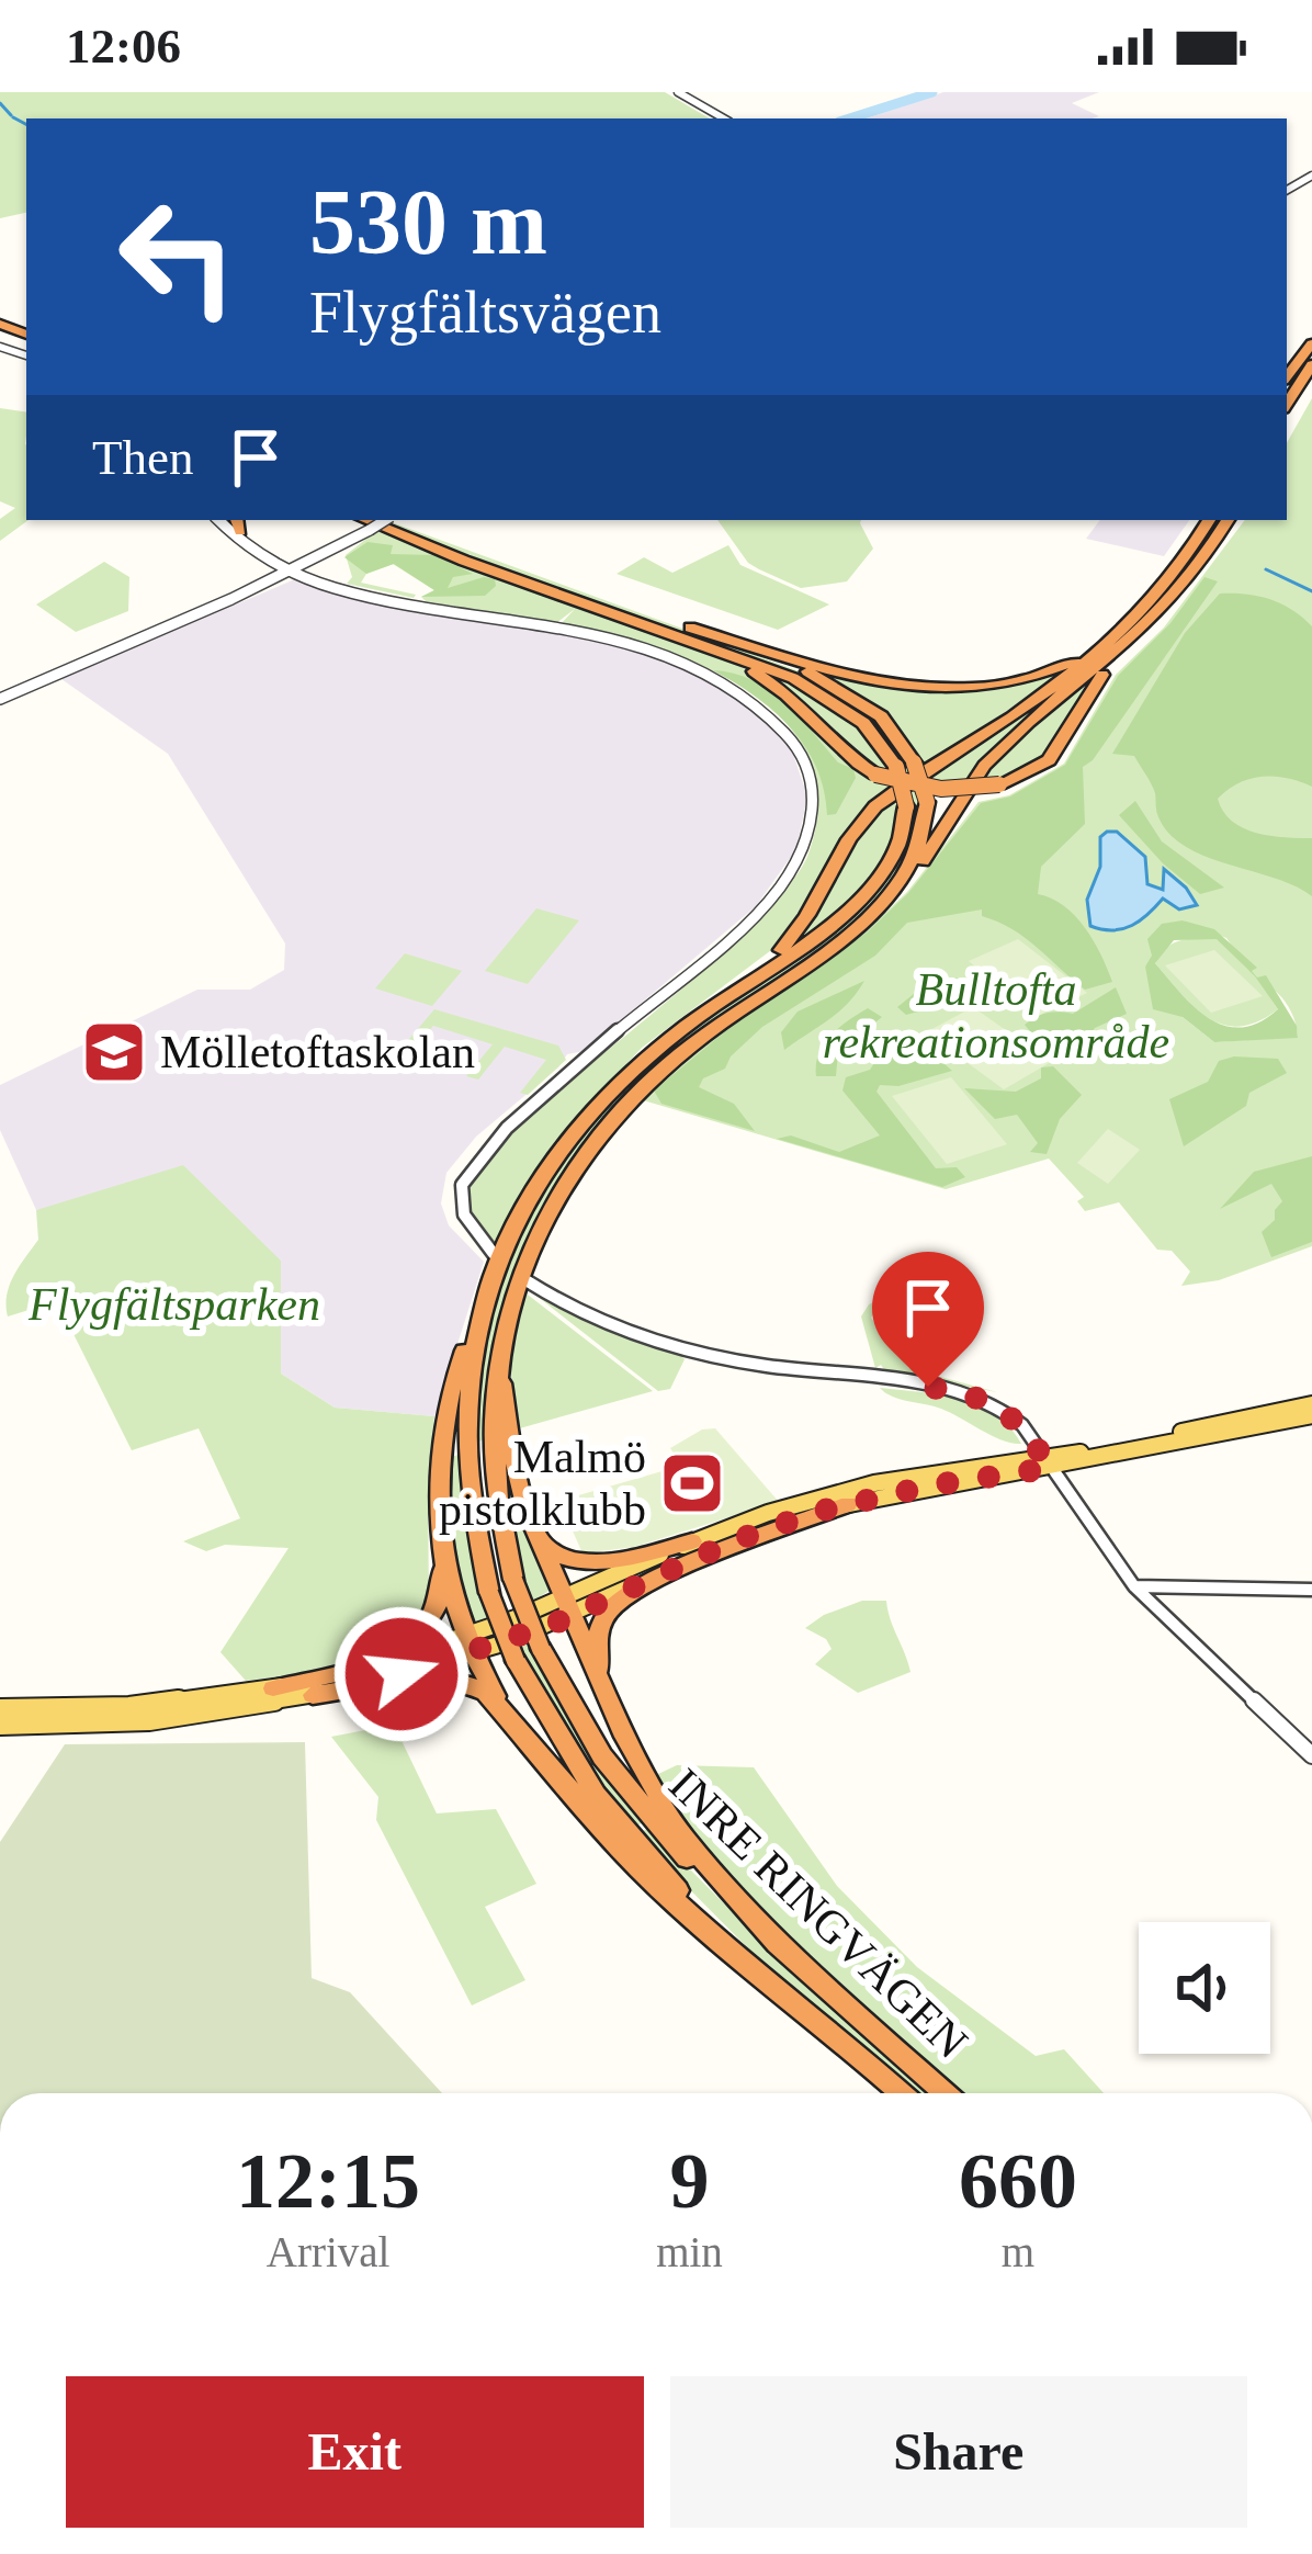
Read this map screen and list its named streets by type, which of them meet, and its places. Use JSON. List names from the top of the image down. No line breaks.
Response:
{"streets":{"highway":["INRE RINGVÄGEN"]},"parks":["Bulltofta rekreationsområde","Flygfältsparken"],"places":{"school or university":["Mölletoftaskolan"],"sports":["Malmö pistolklubb"]},"page":{"status":"12:06","turn":["530 m","Flygfältsvägen"],"then":"Then","eta":["12:15","Arrival","9","min","660","m"],"buttons":["Exit","Share"]}}
